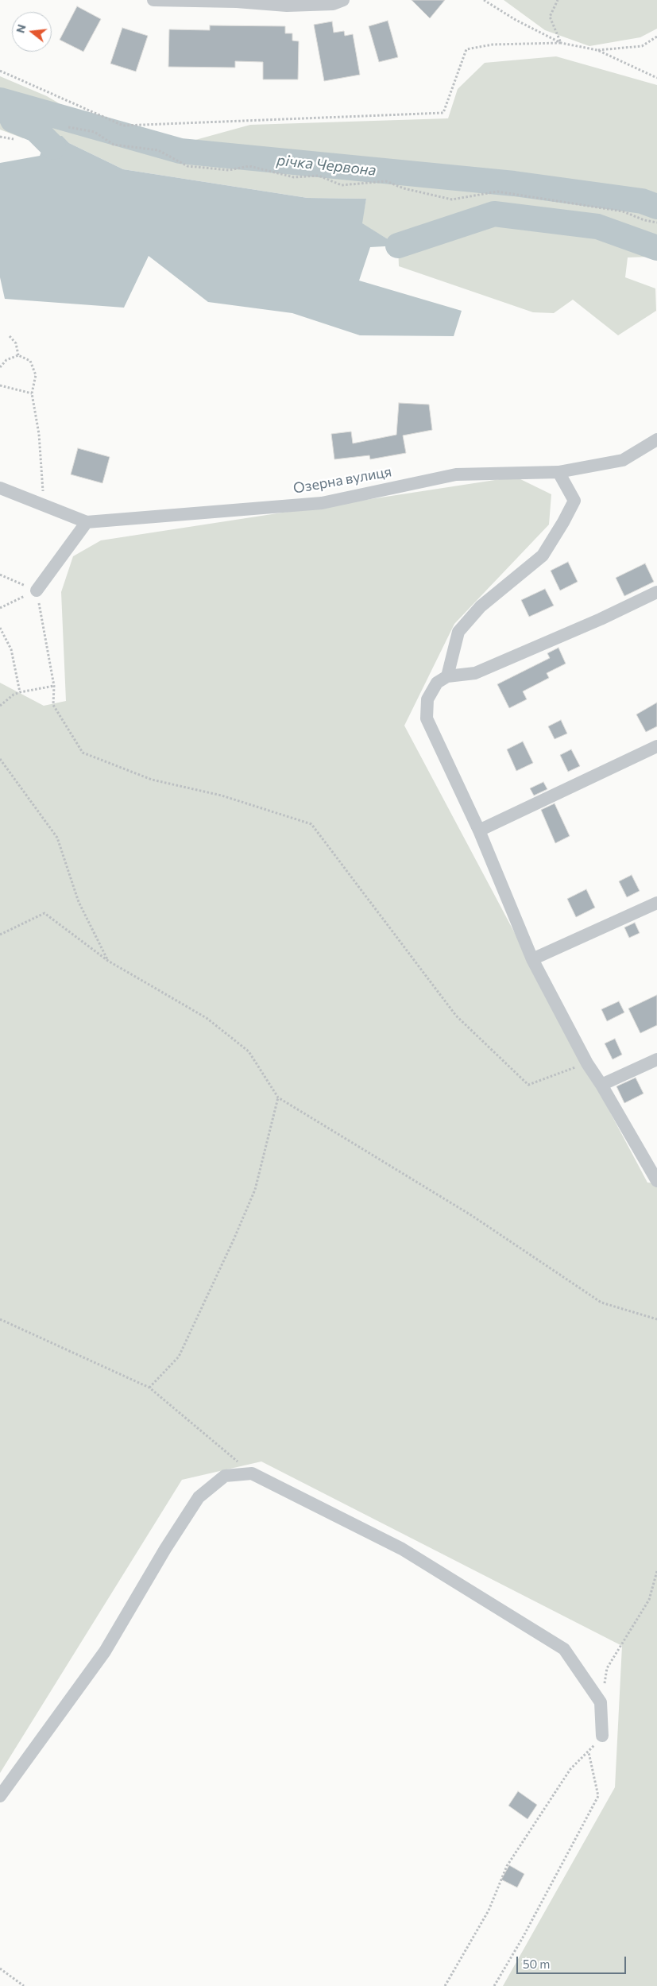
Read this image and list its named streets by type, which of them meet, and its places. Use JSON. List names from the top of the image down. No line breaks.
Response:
{"streets":{"street":["Озерна вулиця"]},"water":["річка Червона"],"scale_bar":"50 m","north":"left"}
